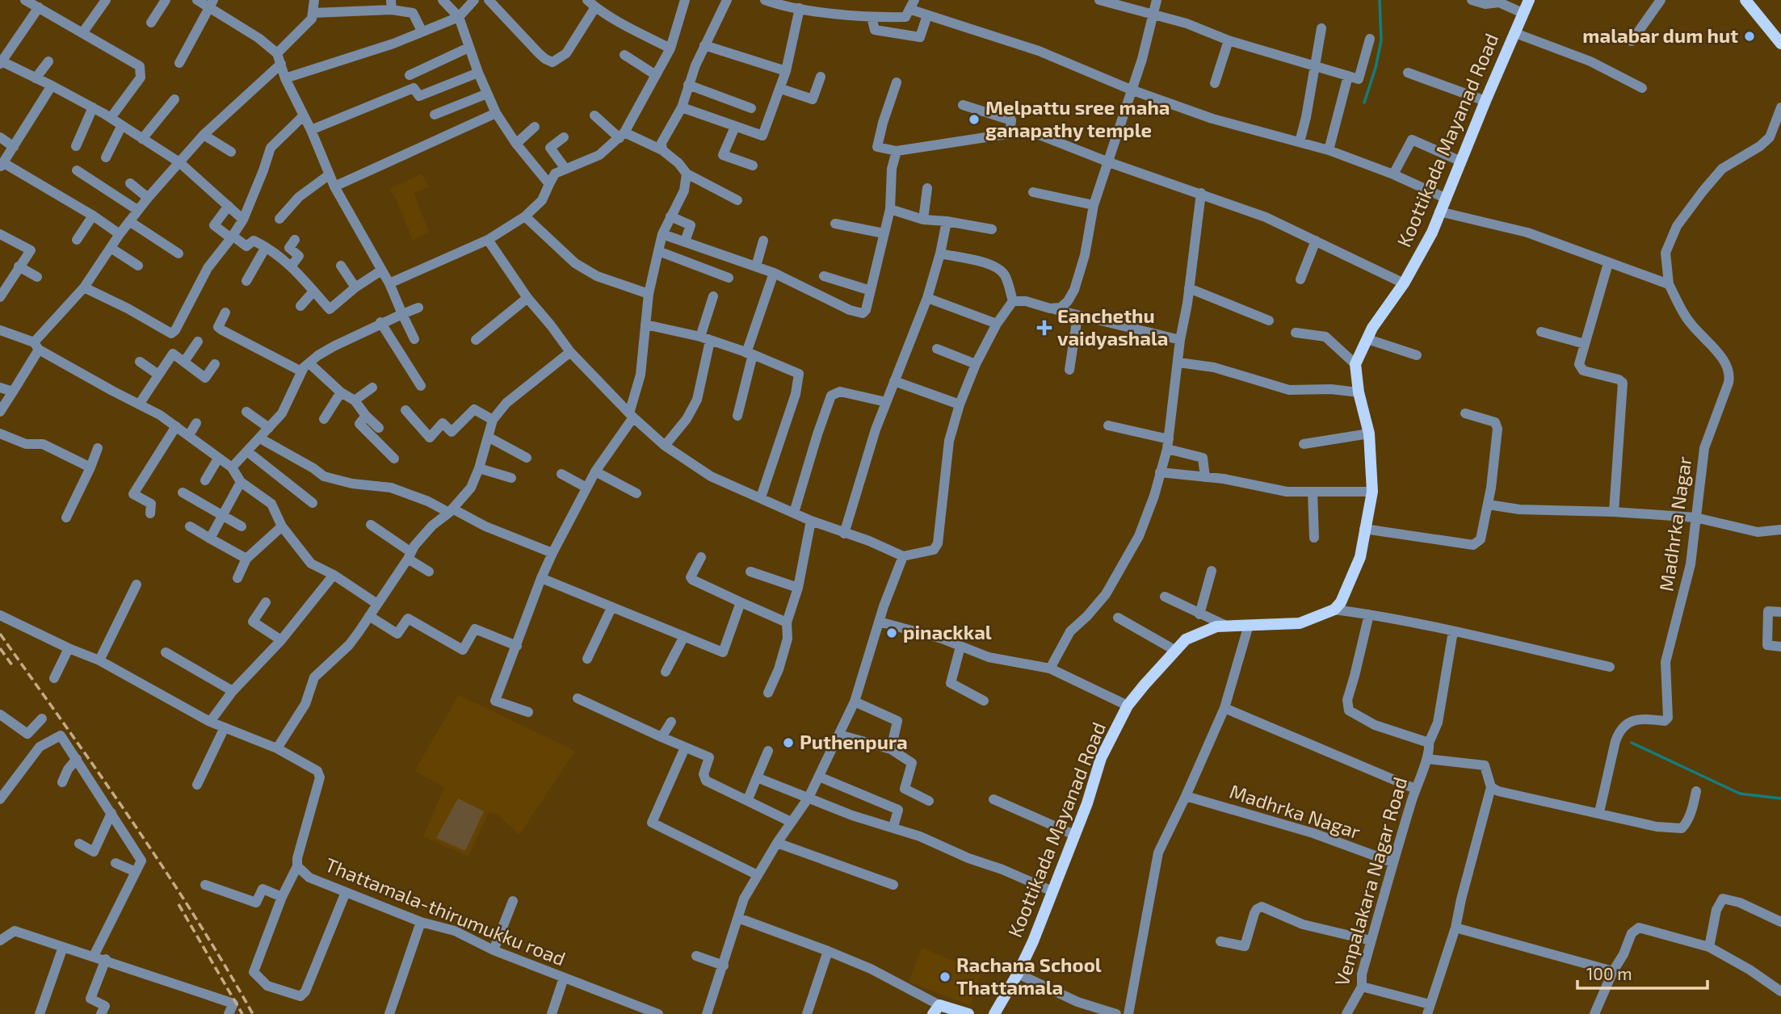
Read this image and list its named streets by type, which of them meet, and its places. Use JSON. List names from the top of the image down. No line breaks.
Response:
{"streets":{"main road":["Koottikada Mayanad Road"],"street":["Madhrka Nagar","Venpalakara Nagar Road","Thattamala-thirumukku road"]},"crossings":[["Madhrka Nagar","Venpalakara Nagar Road"]],"places":{"other":["malabar dum hut","Melpattu sree maha ganapathy temple","pinackkal","Puthenpura","Rachana School Thattamala"],"health":["Eanchethu vaidyashala"]},"scale_bar":"100 m"}
